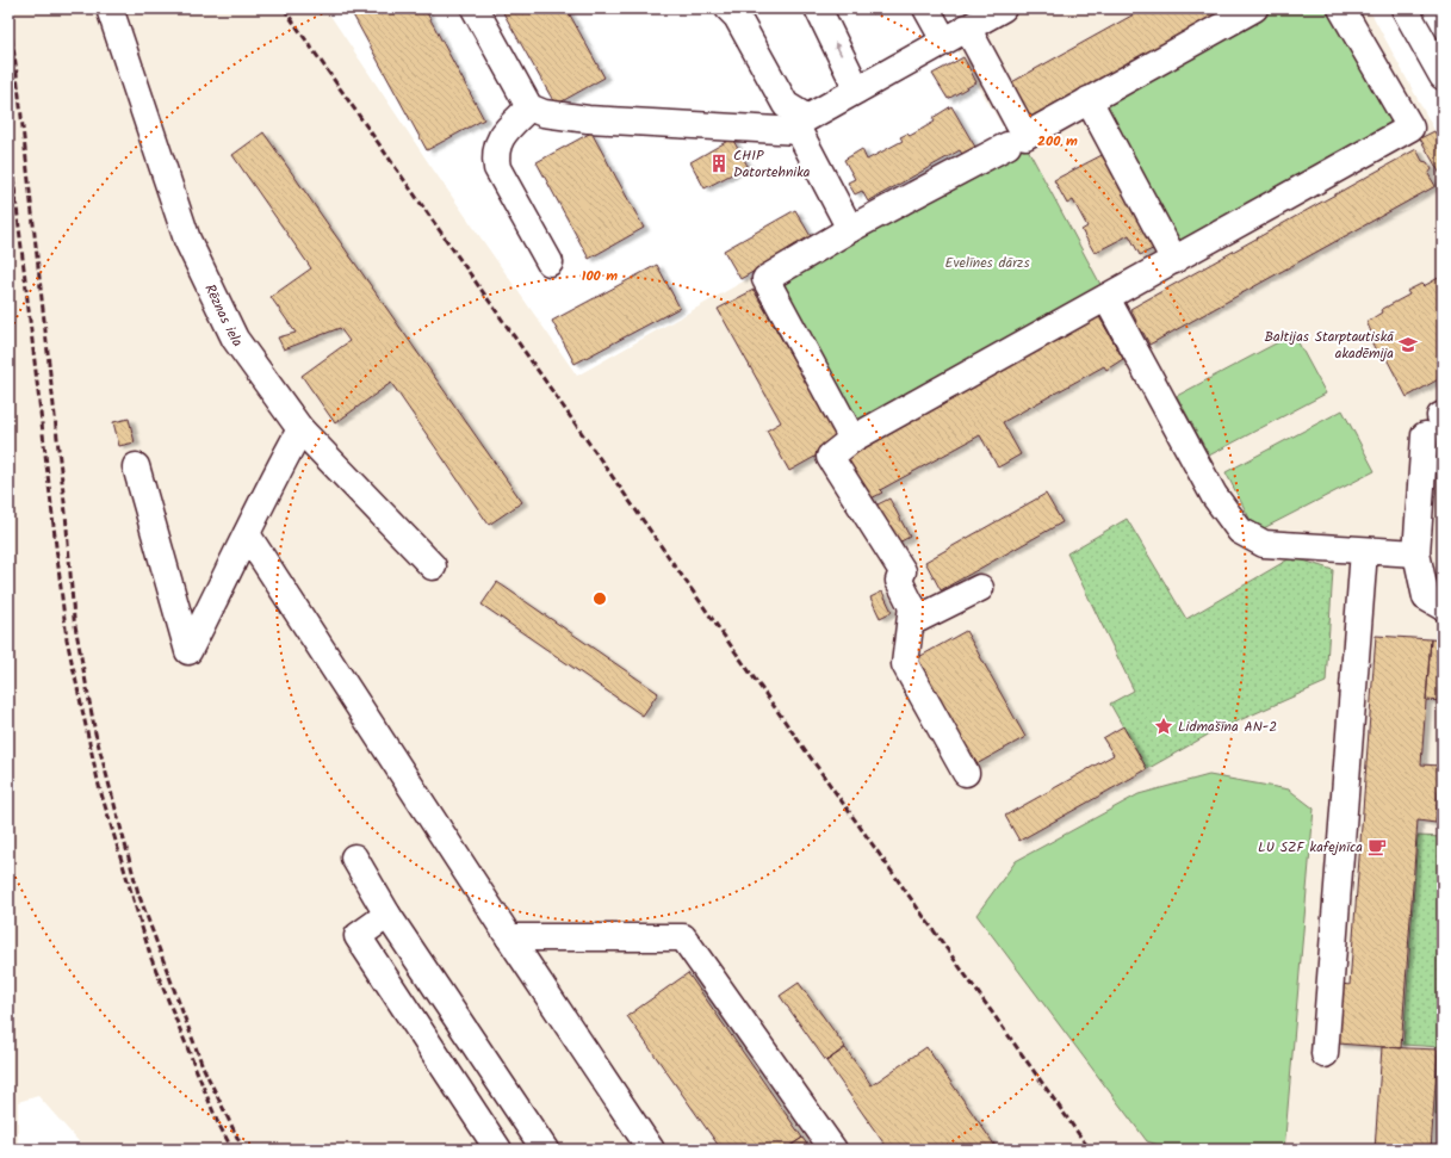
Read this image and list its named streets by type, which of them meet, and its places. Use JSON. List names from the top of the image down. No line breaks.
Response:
{"streets":{"street":["Rēznas iela"]},"parks":["Evelīnes dārzs"],"places":{"building":["CHIP Datortehnika"],"school or university":["Baltijas Starptautiskā akadēmija"],"place":["Lidmašīna AN-2"],"cafe":["LU SZF kafejnīca"]},"rings":["200 m","100 m"]}
